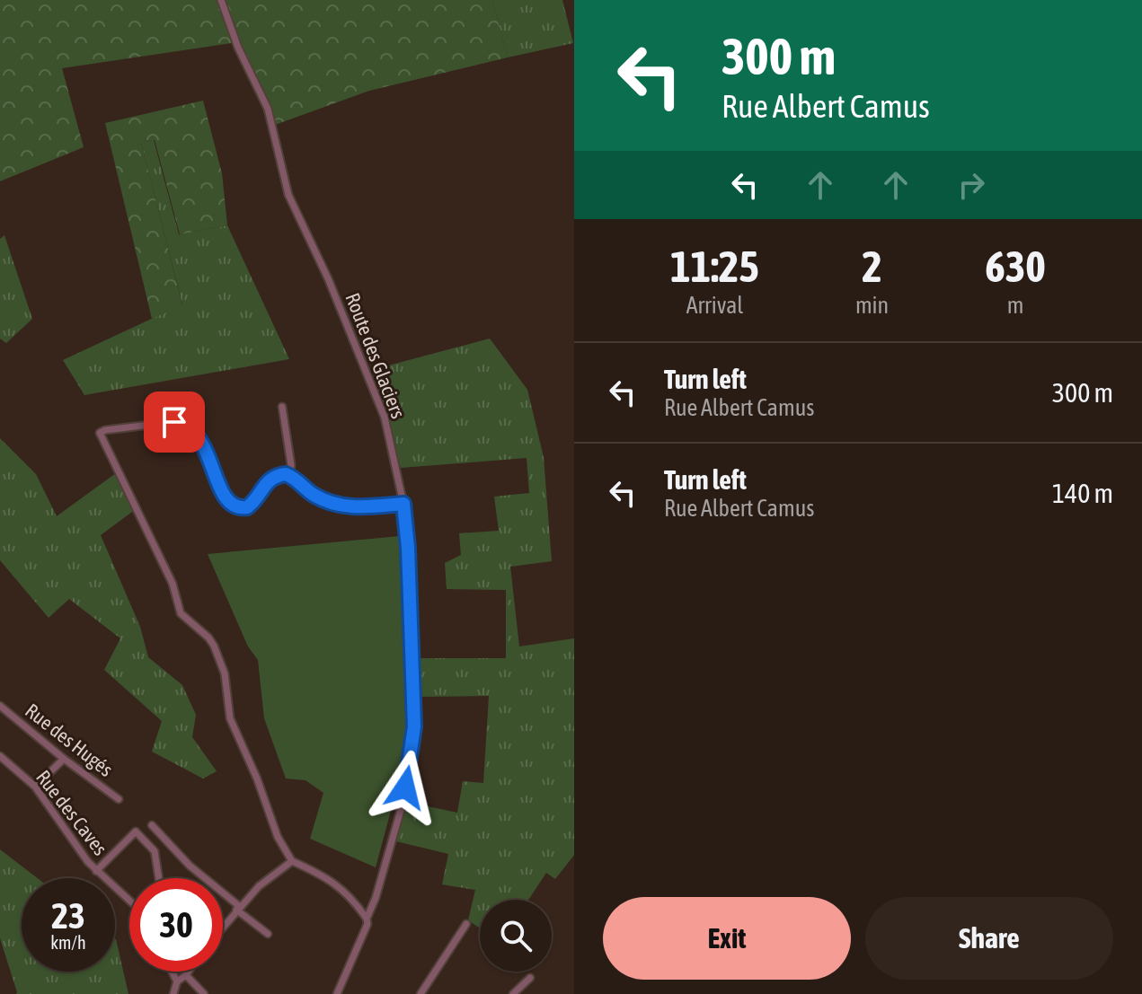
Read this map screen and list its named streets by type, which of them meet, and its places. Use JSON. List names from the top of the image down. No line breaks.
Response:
{"streets":{"street":["Route des Glaciers","Rue des Hugés","Rue des Caves"]},"page":{"turn":["300 m","Rue Albert Camus"],"eta":["11:25","Arrival","2","min","630","m"],"list":[{"name":"Turn left","note":"Rue Albert Camus","value":"300 m"},{"name":"Turn left","note":"Rue Albert Camus","value":"140 m"}],"speed":"23 km/h","limit":"30","buttons":["Exit","Share"]}}
